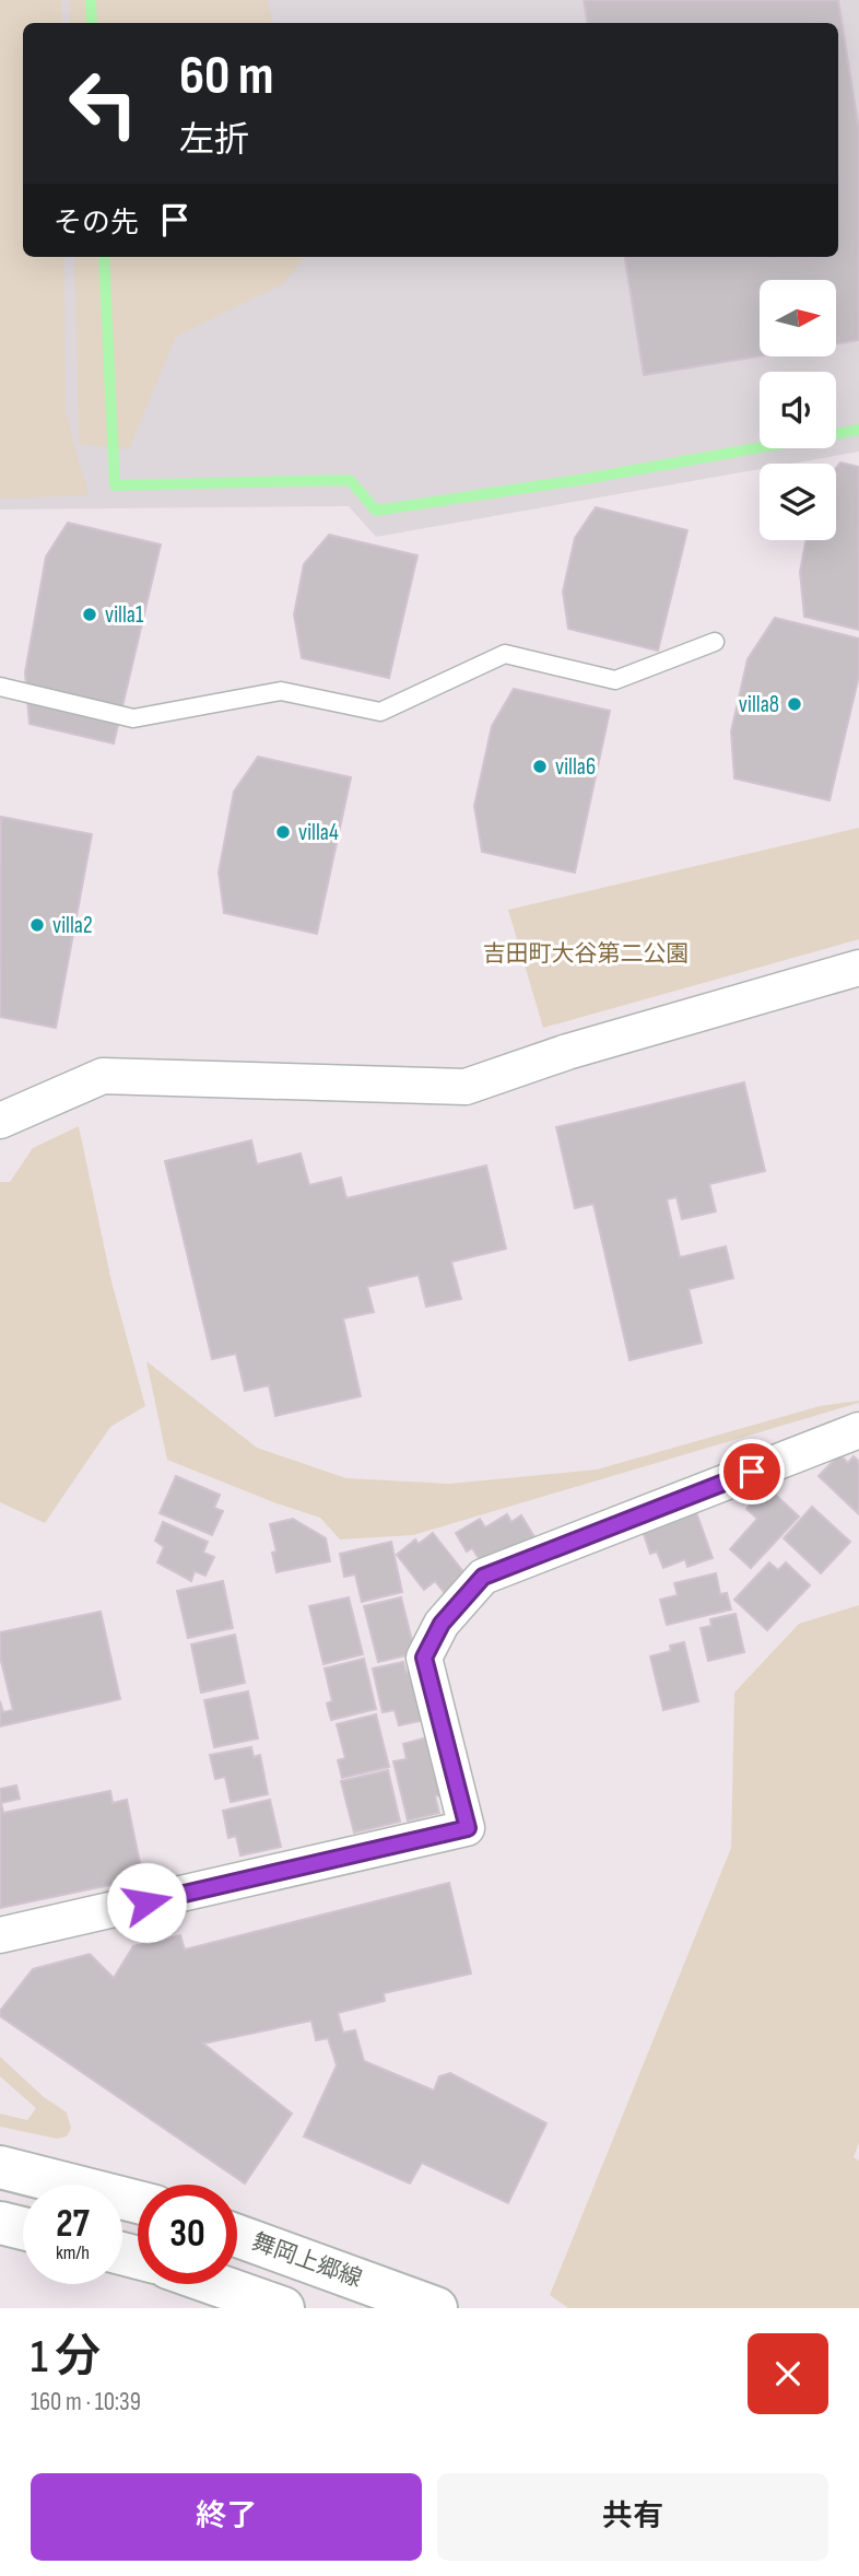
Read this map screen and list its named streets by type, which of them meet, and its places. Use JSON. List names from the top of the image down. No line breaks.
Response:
{"streets":{"street":["舞岡上郷線"]},"parks":["吉田町大谷第二公園"],"places":["villa1","villa8","villa6","villa4","villa2"],"north":"right","page":{"turn":["60 m","左折"],"then":"その先","speed":"27 km/h","limit":"30","heading":["1 分","160 m · 10:39"],"buttons":["終了","共有"]}}
